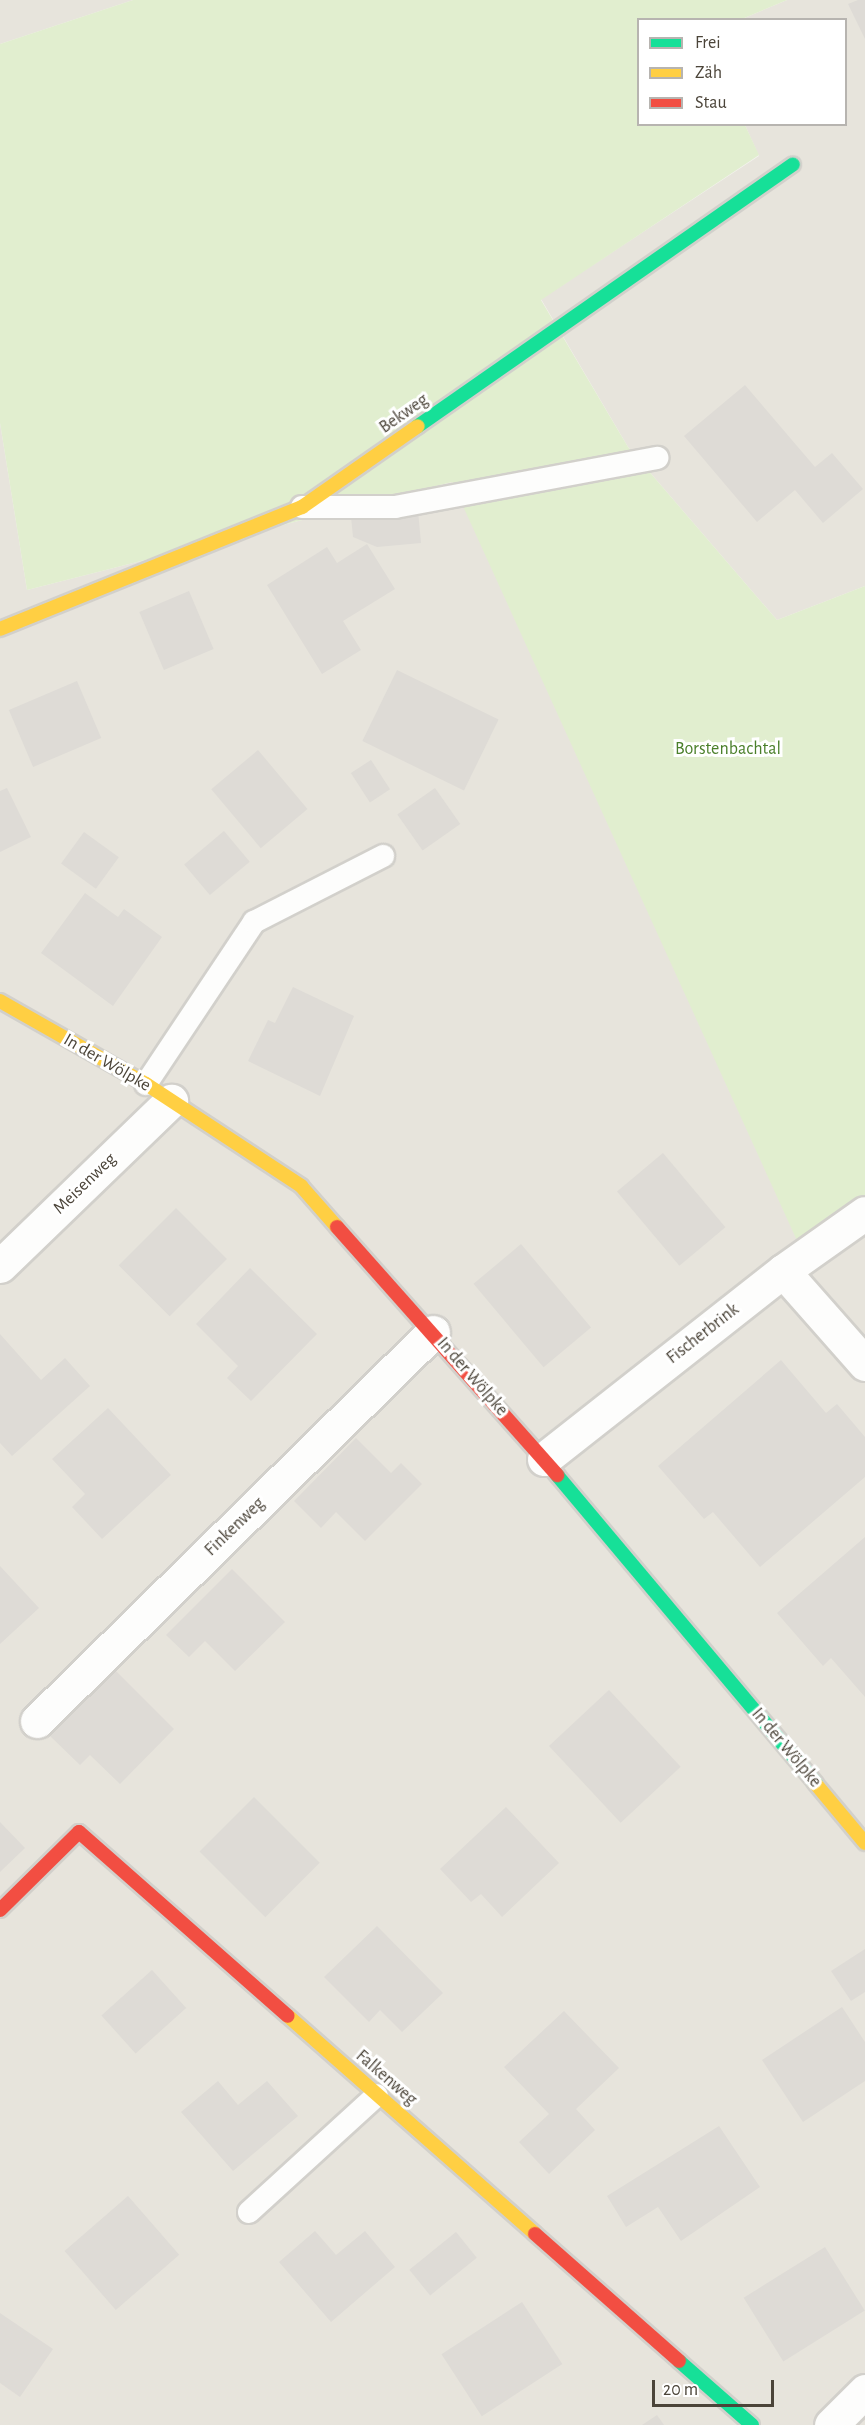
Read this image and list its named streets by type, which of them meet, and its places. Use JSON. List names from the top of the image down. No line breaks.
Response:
{"streets":{"street":["Bekweg","In der Wölpke","Meisenweg","Fischerbrink","Finkenweg","Falkenweg"]},"crossings":[["In der Wölpke","Meisenweg"],["In der Wölpke","Fischerbrink"],["In der Wölpke","Finkenweg"]],"parks":["Borstenbachtal"],"legend":["Frei","Zäh","Stau"],"scale_bar":"20 m"}
